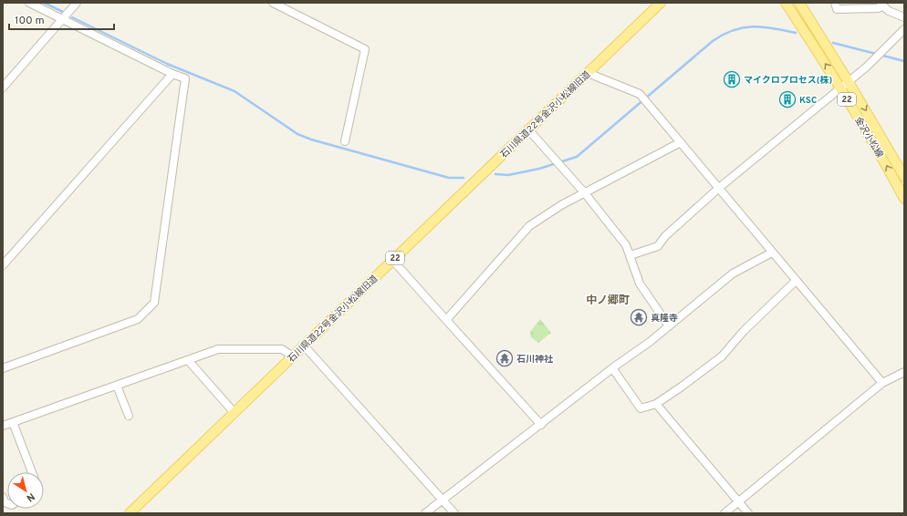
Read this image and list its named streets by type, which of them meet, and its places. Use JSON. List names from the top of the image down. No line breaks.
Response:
{"streets":{"main road":["22","石川県道22号金沢小松線旧道","金沢小松線"]},"districts":["中ノ郷町"],"places":{"building":["マイクロプロセス(株)","KSC"],"temple":["真隆寺","石川神社"]},"scale_bar":"100 m","north":"bottom right"}
